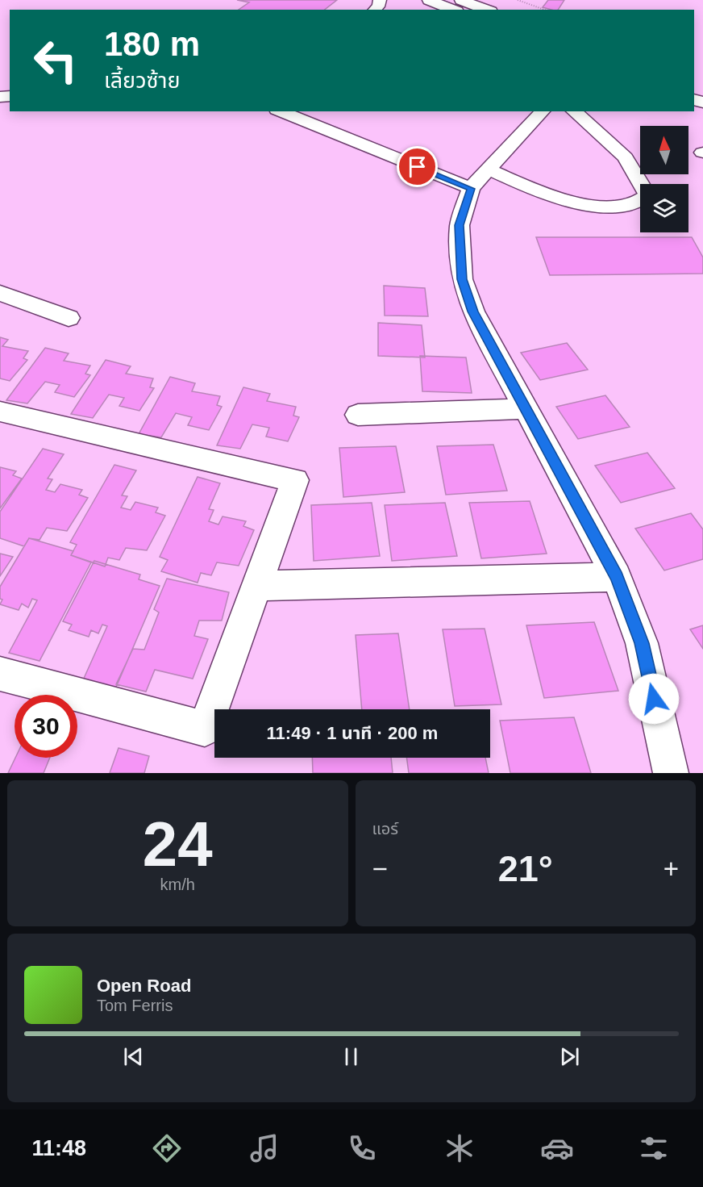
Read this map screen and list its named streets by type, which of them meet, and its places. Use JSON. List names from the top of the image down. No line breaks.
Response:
{"north":"top","page":{"turn":["180 m","เลี้ยวซ้าย"],"limit":"30","trip":"11:49 · 1 นาที · 200 m","tile":[["24","km/h"],"แอร์"],"heat":["−","21°","+"],"song":["Open Road","Tom Ferris"],"tabs":"11:48"}}
